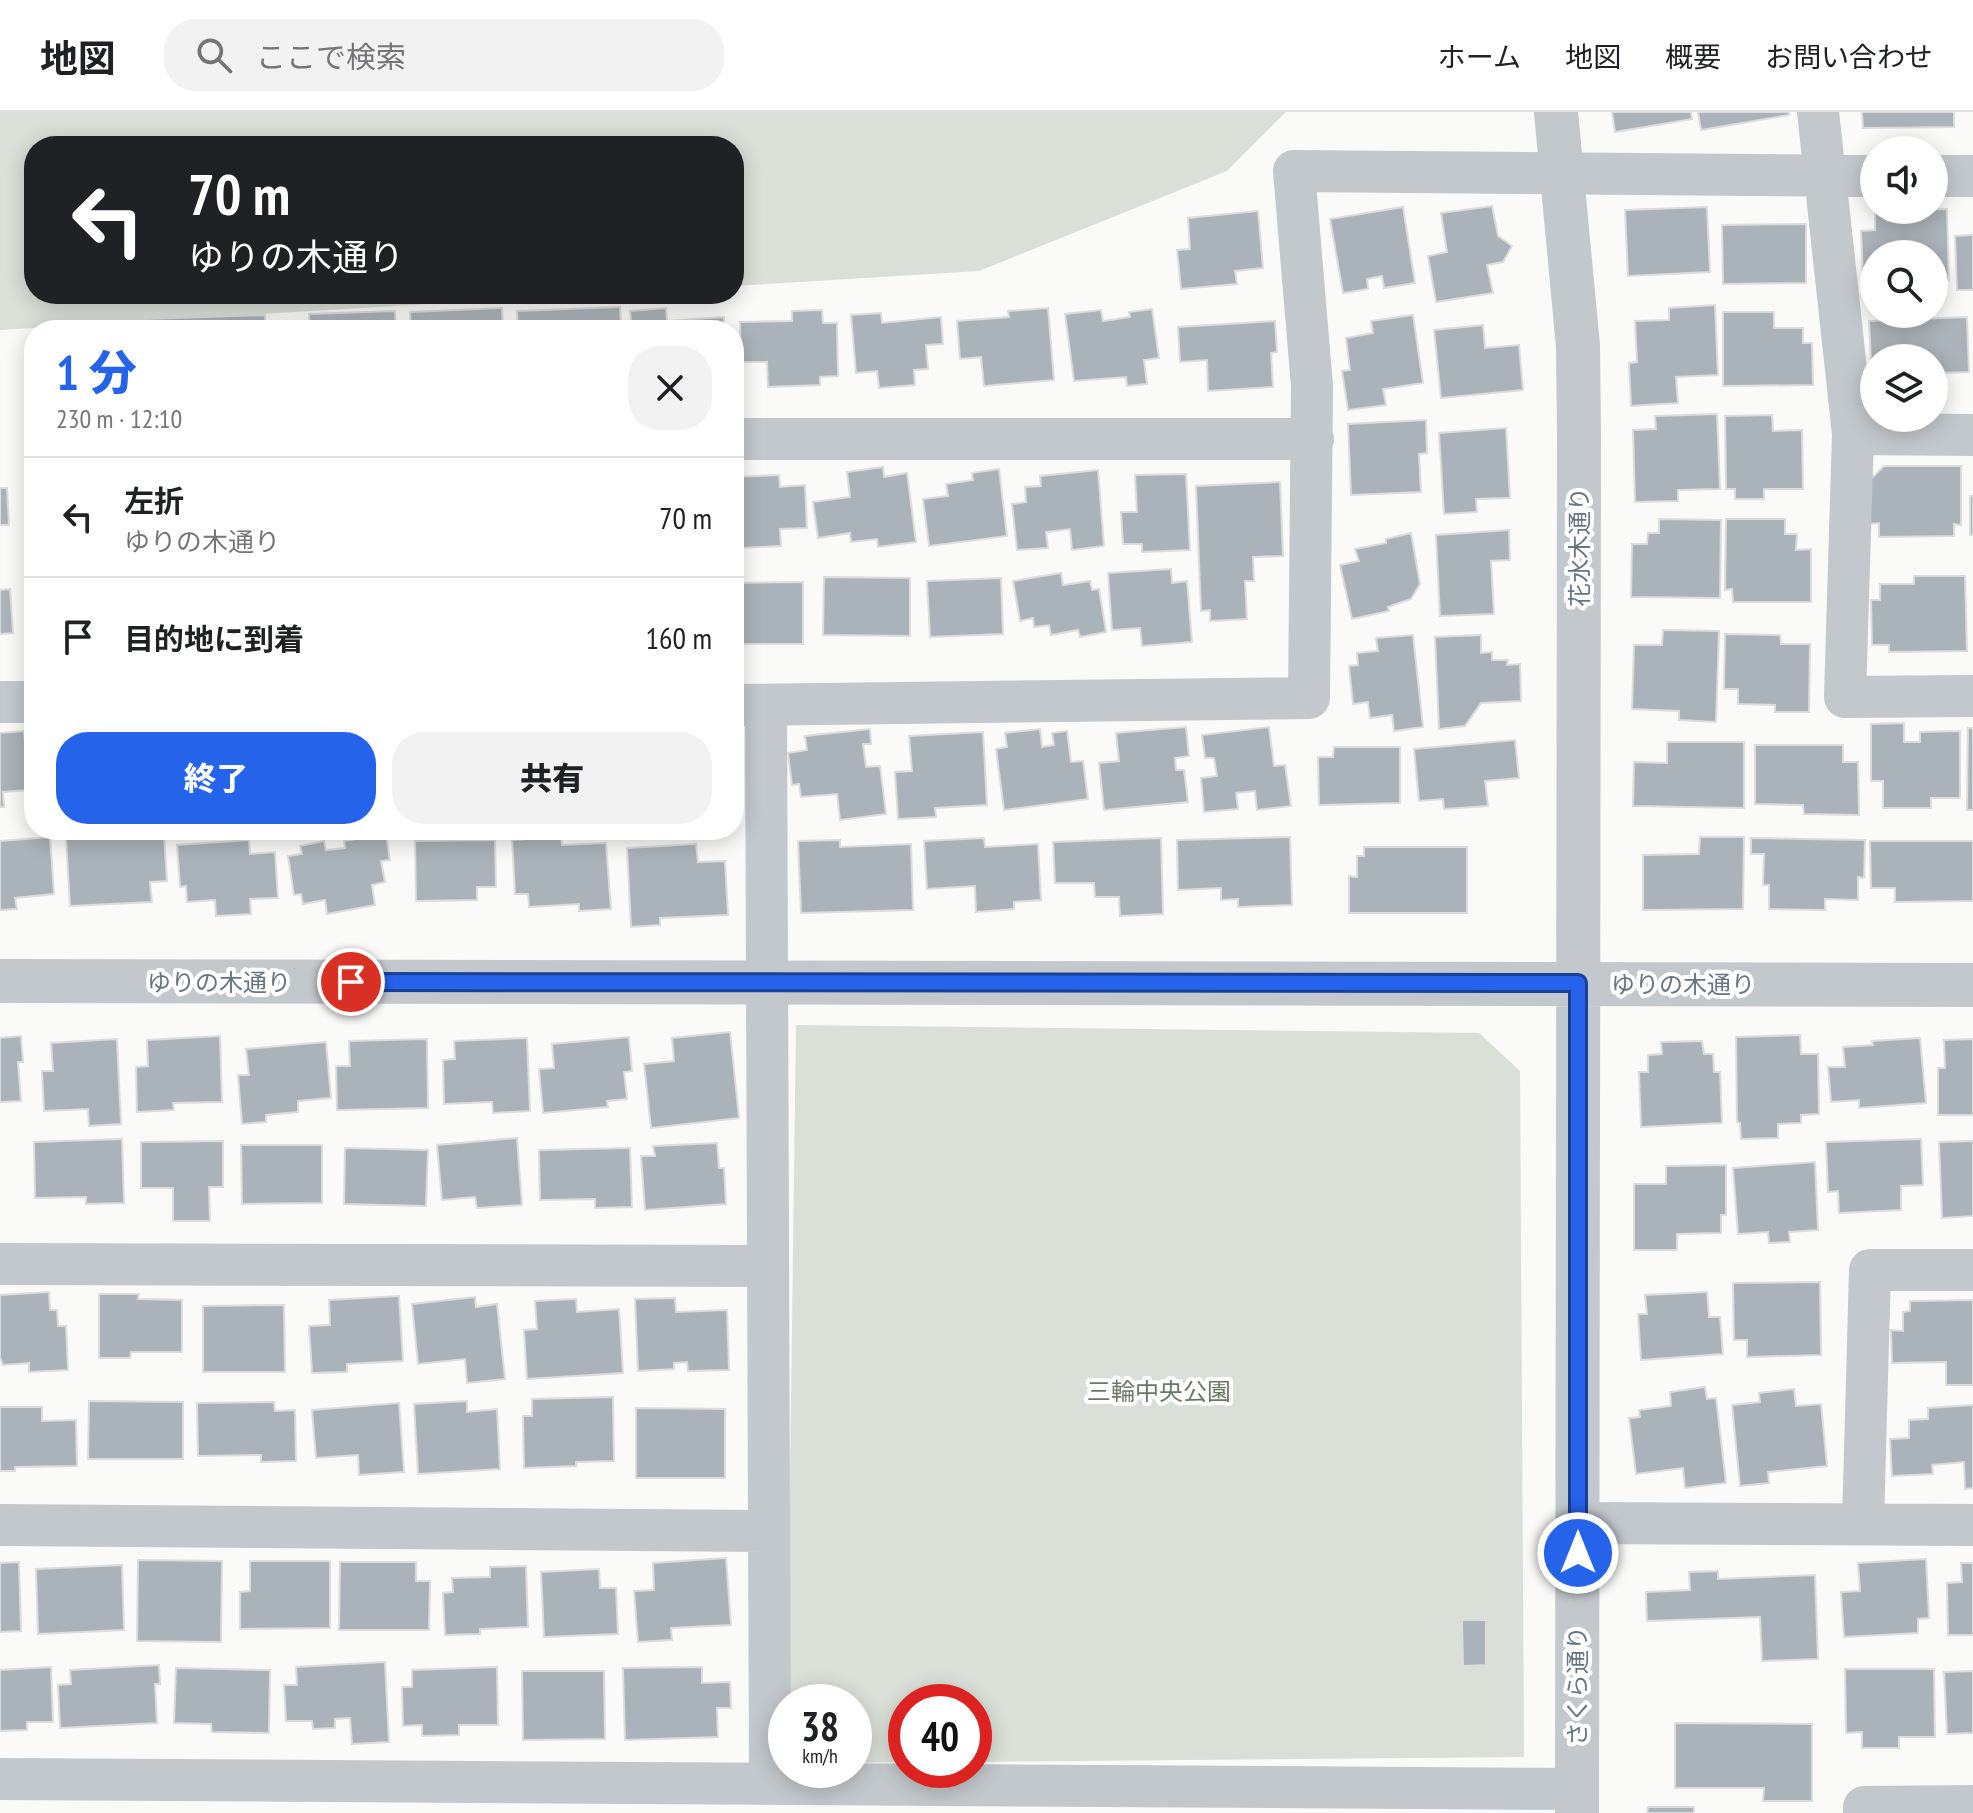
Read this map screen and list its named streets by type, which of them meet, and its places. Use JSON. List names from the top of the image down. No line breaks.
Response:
{"streets":{"street":["花水木通り","ゆりの木通り","さくら通り"]},"crossings":[["花水木通り","ゆりの木通り"],["花水木通り","さくら通り"],["ゆりの木通り","さくら通り"]],"parks":["三輪中央公園"],"page":{"header":"地図","search":"ここで検索","nav":["ホーム","地図","概要","お問い合わせ"],"turn":["70 m","ゆりの木通り"],"heading":["1 分","230 m · 12:10"],"list":[{"name":"左折","note":"ゆりの木通り","value":"70 m"},{"name":"目的地に到着","value":"160 m"}],"buttons":["終了","共有"],"speed":"38 km/h","limit":"40"}}
